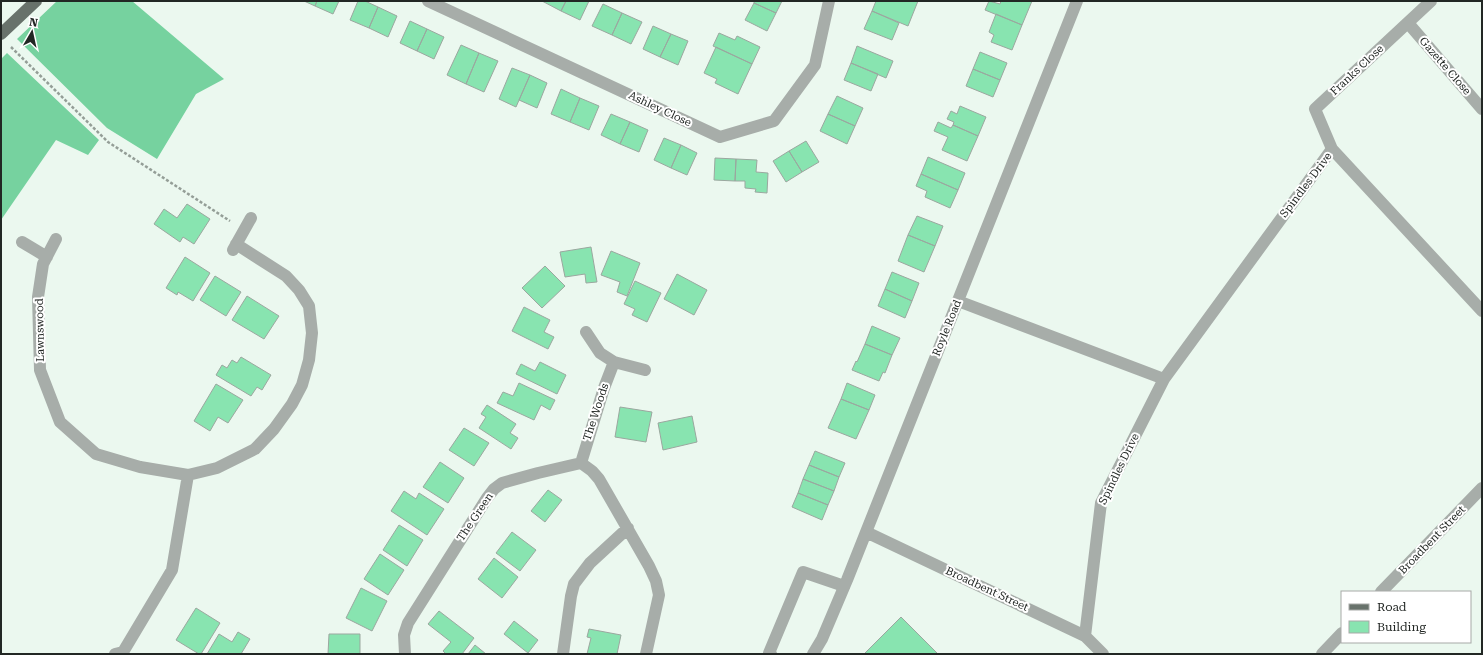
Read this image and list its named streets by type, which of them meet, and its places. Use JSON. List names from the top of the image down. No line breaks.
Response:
{"streets":{"street":["Gazette Close","Franks Close","Ashley Close","Spindles Drive","Royle Road","Lawnswood","The Woods","The Green","Broadbent Street"]},"crossings":[["Gazette Close","Franks Close"],["Franks Close","Spindles Drive"],["Spindles Drive","Broadbent Street"],["Royle Road","Broadbent Street"],["The Woods","The Green"]],"legend":["Road","Building"],"north":"top"}
